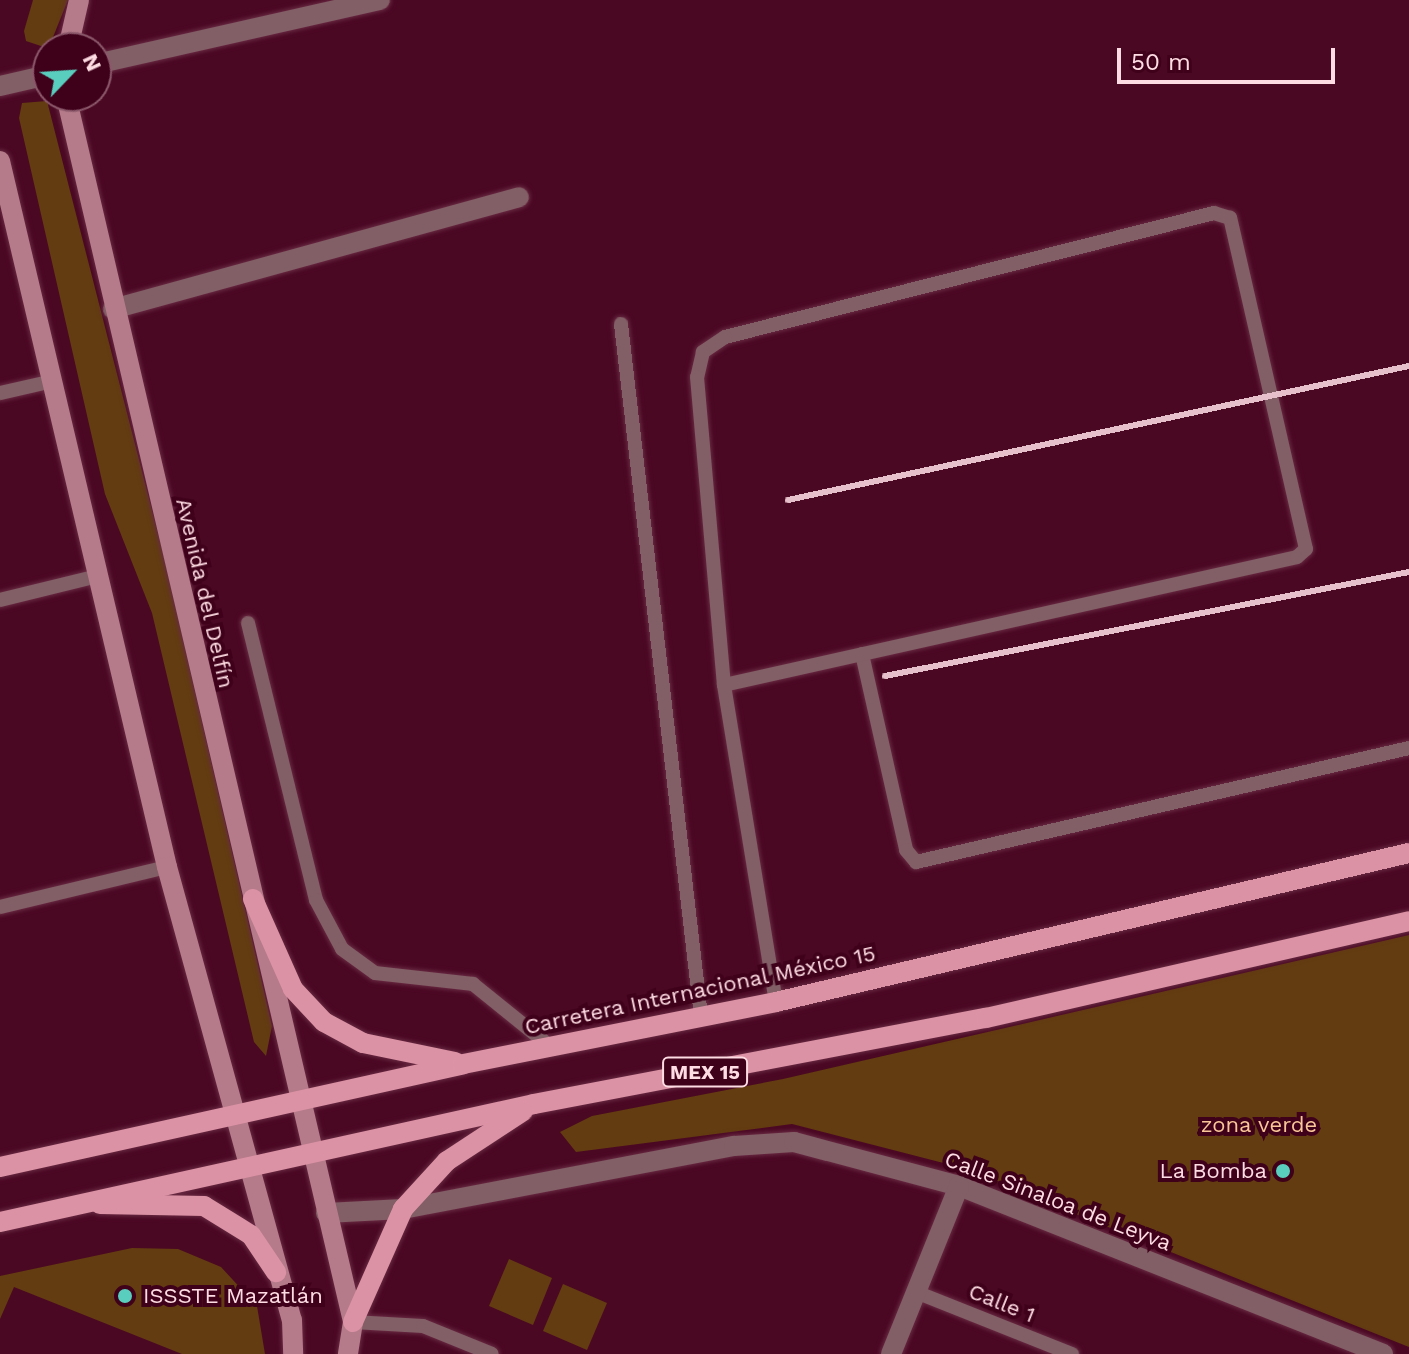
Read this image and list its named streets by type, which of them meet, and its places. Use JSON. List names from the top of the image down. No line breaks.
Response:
{"streets":{"main road":["Carretera Internacional México 15","MEX 15"],"street":["Avenida del Delfín","Calle Sinaloa de Leyva"],"lane":["Calle 1"]},"crossings":[["Avenida del Delfín","Carretera Internacional México 15"]],"parks":["zona verde"],"places":["La Bomba","ISSSTE Mazatlán"],"scale_bar":"50 m","north":"top right"}
